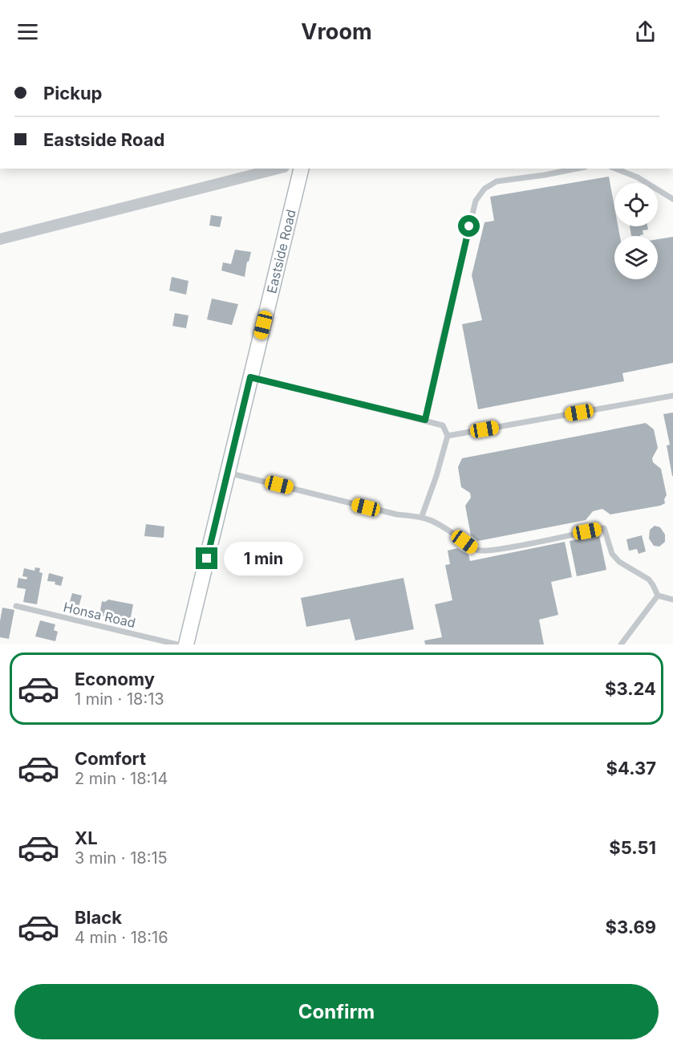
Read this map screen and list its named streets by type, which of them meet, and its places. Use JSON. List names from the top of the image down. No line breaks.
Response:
{"streets":{"main road":["Eastside Road"],"lane":["Honsa Road"]},"page":{"header":"Vroom","banner":["Pickup","Eastside Road"],"bubble":"1 min","list":[{"name":"Economy","note":"1 min · 18:13","value":"$3.24"},{"name":"Comfort","note":"2 min · 18:14","value":"$4.37"},{"name":"XL","note":"3 min · 18:15","value":"$5.51"},{"name":"Black","note":"4 min · 18:16","value":"$3.69"}],"buttons":"Confirm"}}
